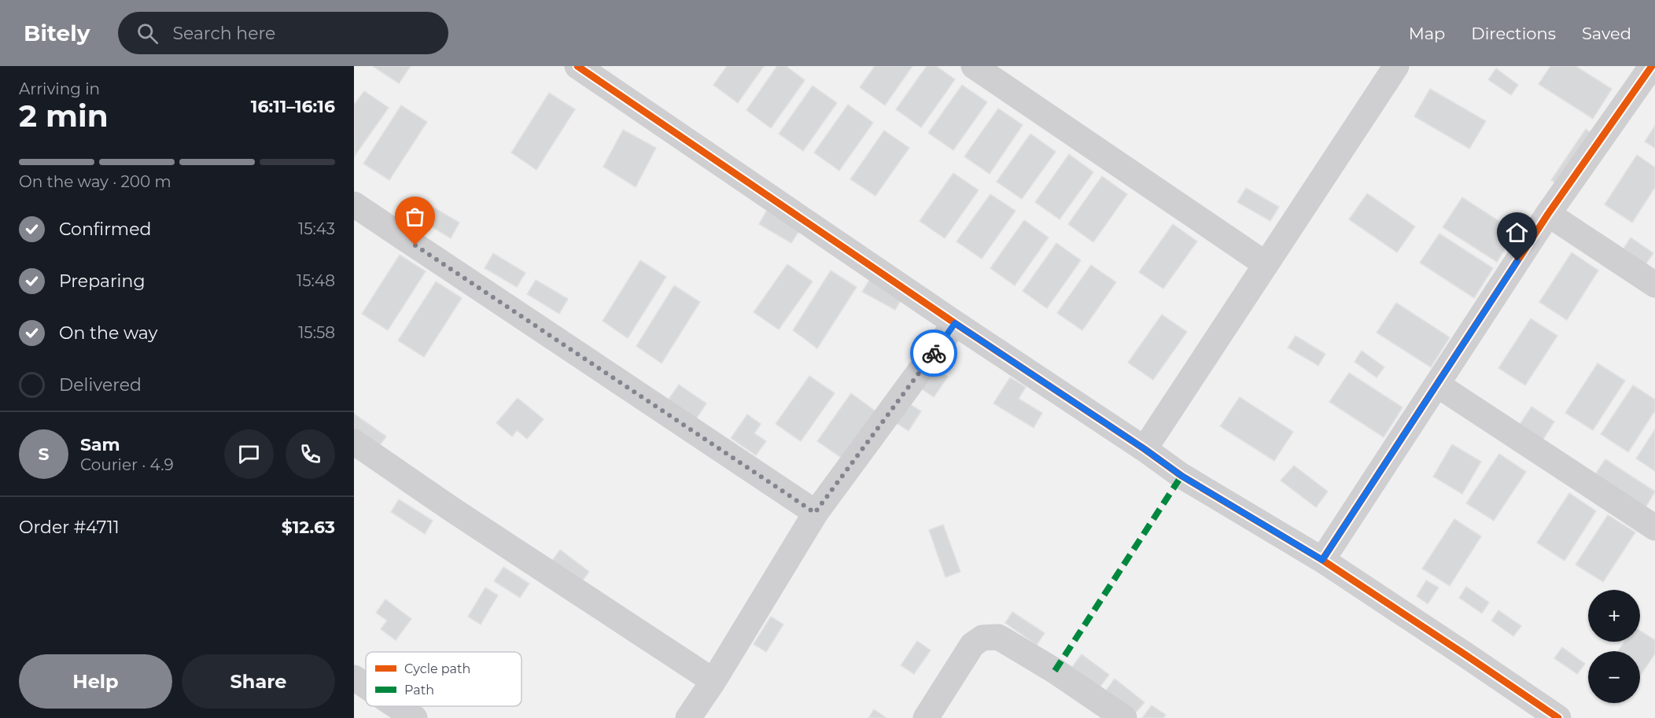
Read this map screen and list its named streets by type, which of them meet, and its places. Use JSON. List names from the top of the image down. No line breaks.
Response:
{"legend":["Cycle path","Path"],"page":{"header":"Bitely","search":"Search here","nav":["Map","Directions","Saved"],"heading":["2 min","Arriving in","16:11–16:16"],"panel":["Sam","Courier · 4.9","Order #4711","$12.63"],"bar":"On the way · 200 m","list":[["Confirmed","15:43"],["Preparing","15:48"],["On the way","15:58"],"Delivered"],"round":"S","map_buttons":["+","−"],"buttons":["Help","Share"]}}
